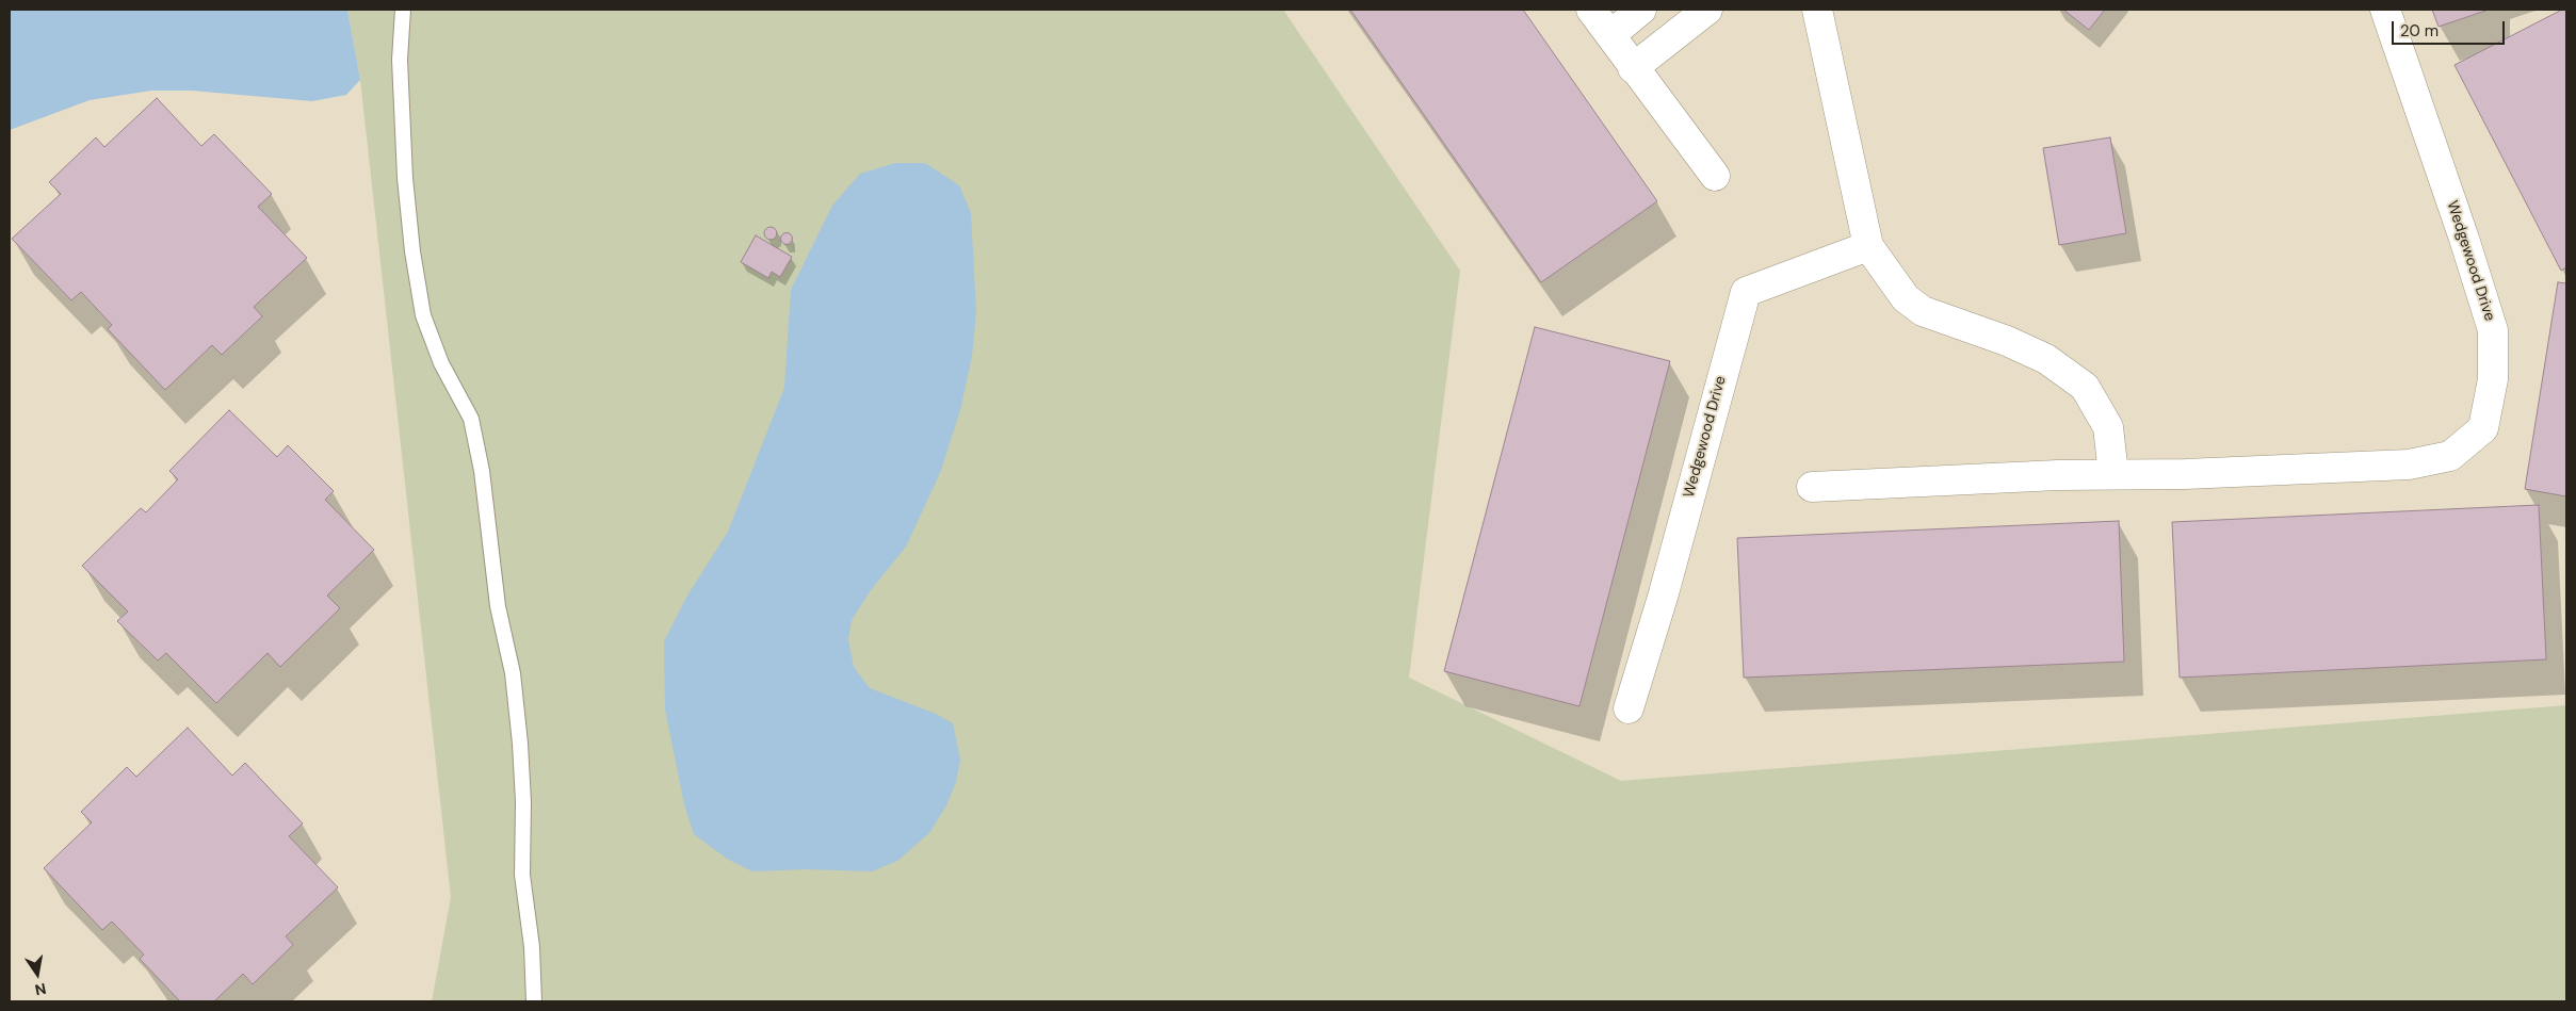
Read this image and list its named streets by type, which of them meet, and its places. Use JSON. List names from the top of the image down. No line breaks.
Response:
{"streets":{"street":["Wedgewood Drive"]},"scale_bar":"20 m","north":"bottom"}
